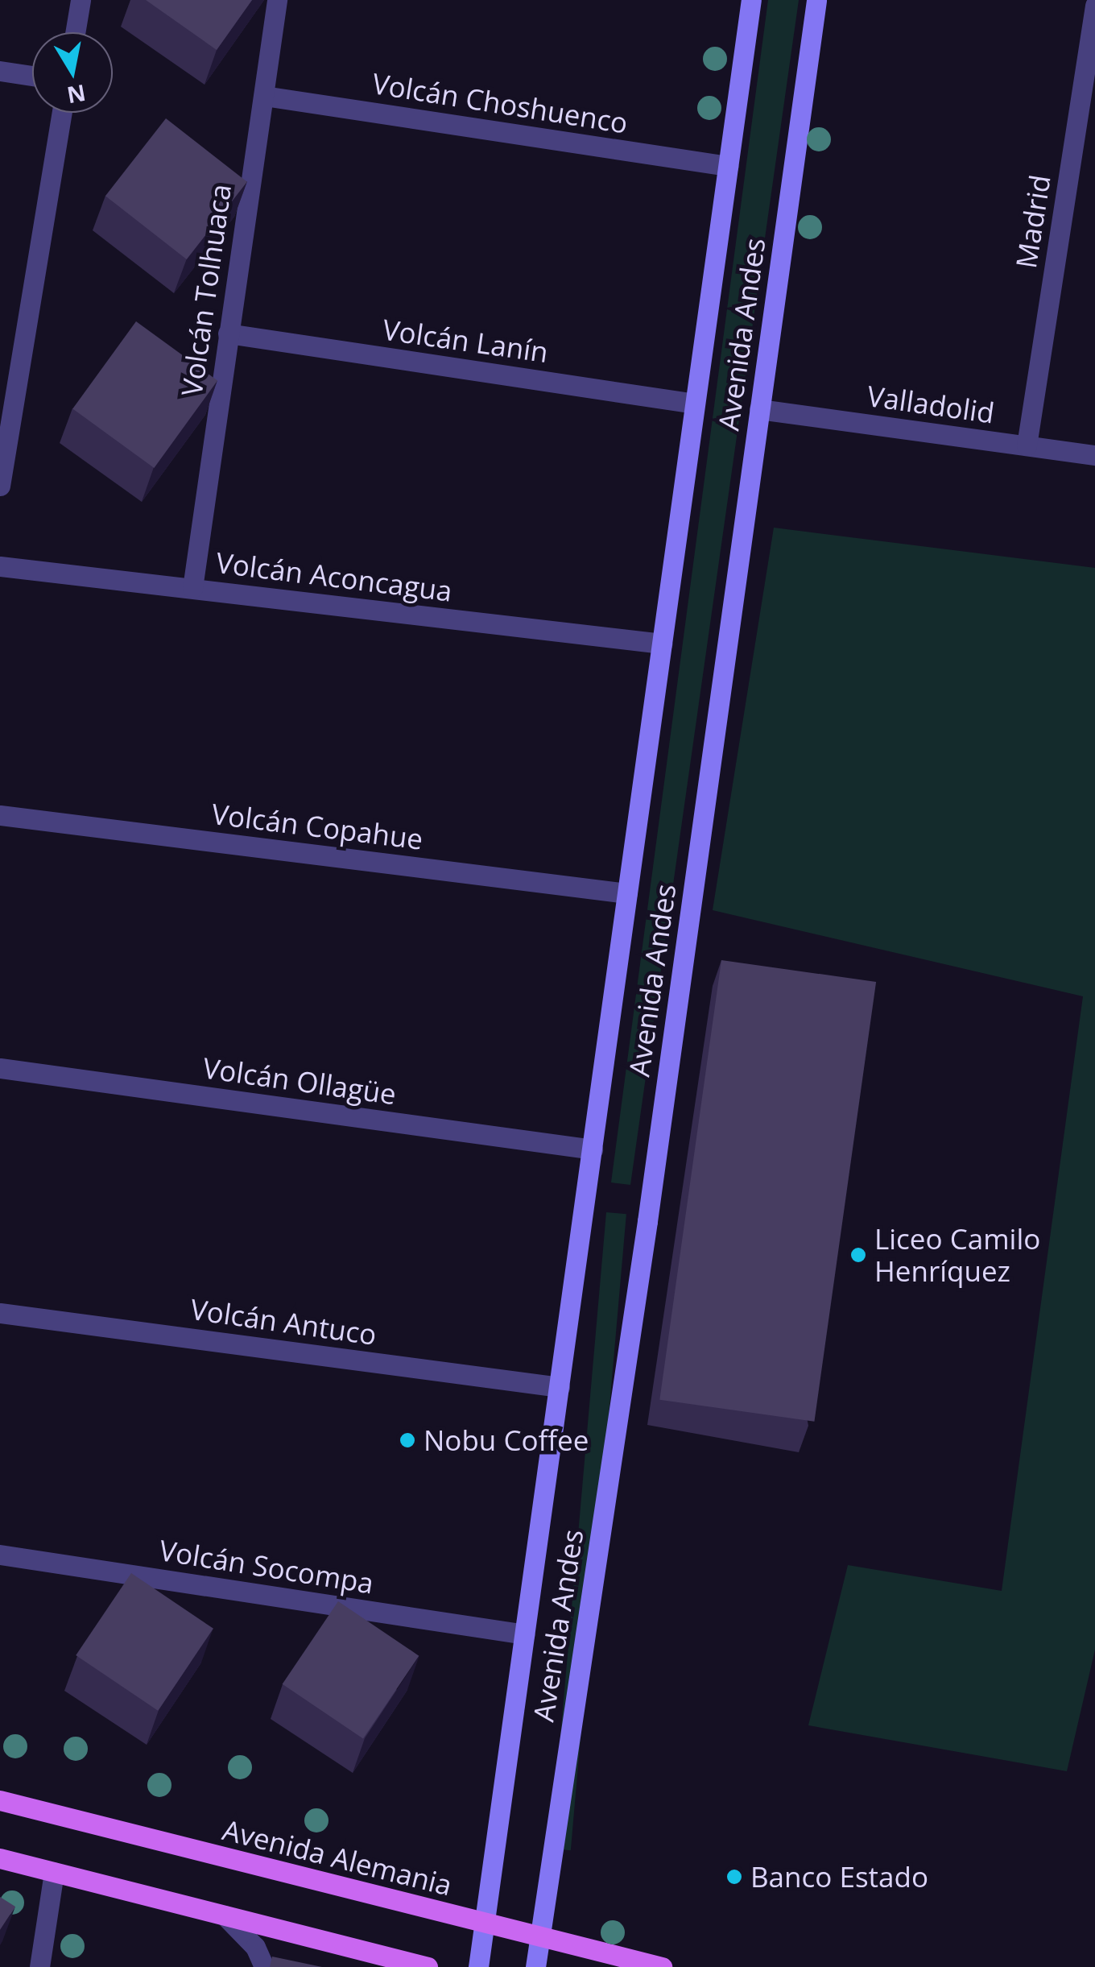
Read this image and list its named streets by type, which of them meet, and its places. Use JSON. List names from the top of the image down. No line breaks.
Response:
{"streets":{"main road":["Avenida Andes","Avenida Alemania"],"street":["Volcán Choshuenco","Madrid","Volcán Tolhuaca","Volcán Lanín","Valladolid","Volcán Aconcagua","Volcán Copahue","Volcán Ollagüe","Volcán Antuco","Volcán Socompa"]},"crossings":[["Volcán Choshuenco","Volcán Tolhuaca"],["Volcán Choshuenco","Avenida Andes"],["Madrid","Valladolid"],["Volcán Tolhuaca","Volcán Lanín"],["Volcán Tolhuaca","Volcán Aconcagua"],["Avenida Andes","Volcán Lanín"],["Avenida Andes","Valladolid"],["Avenida Andes","Volcán Aconcagua"],["Avenida Andes","Volcán Copahue"],["Avenida Andes","Volcán Ollagüe"],["Avenida Andes","Volcán Antuco"],["Avenida Andes","Volcán Socompa"],["Avenida Andes","Avenida Alemania"]],"places":["Liceo Camilo Henríquez","Nobu Coffee","Banco Estado"],"north":"bottom"}
